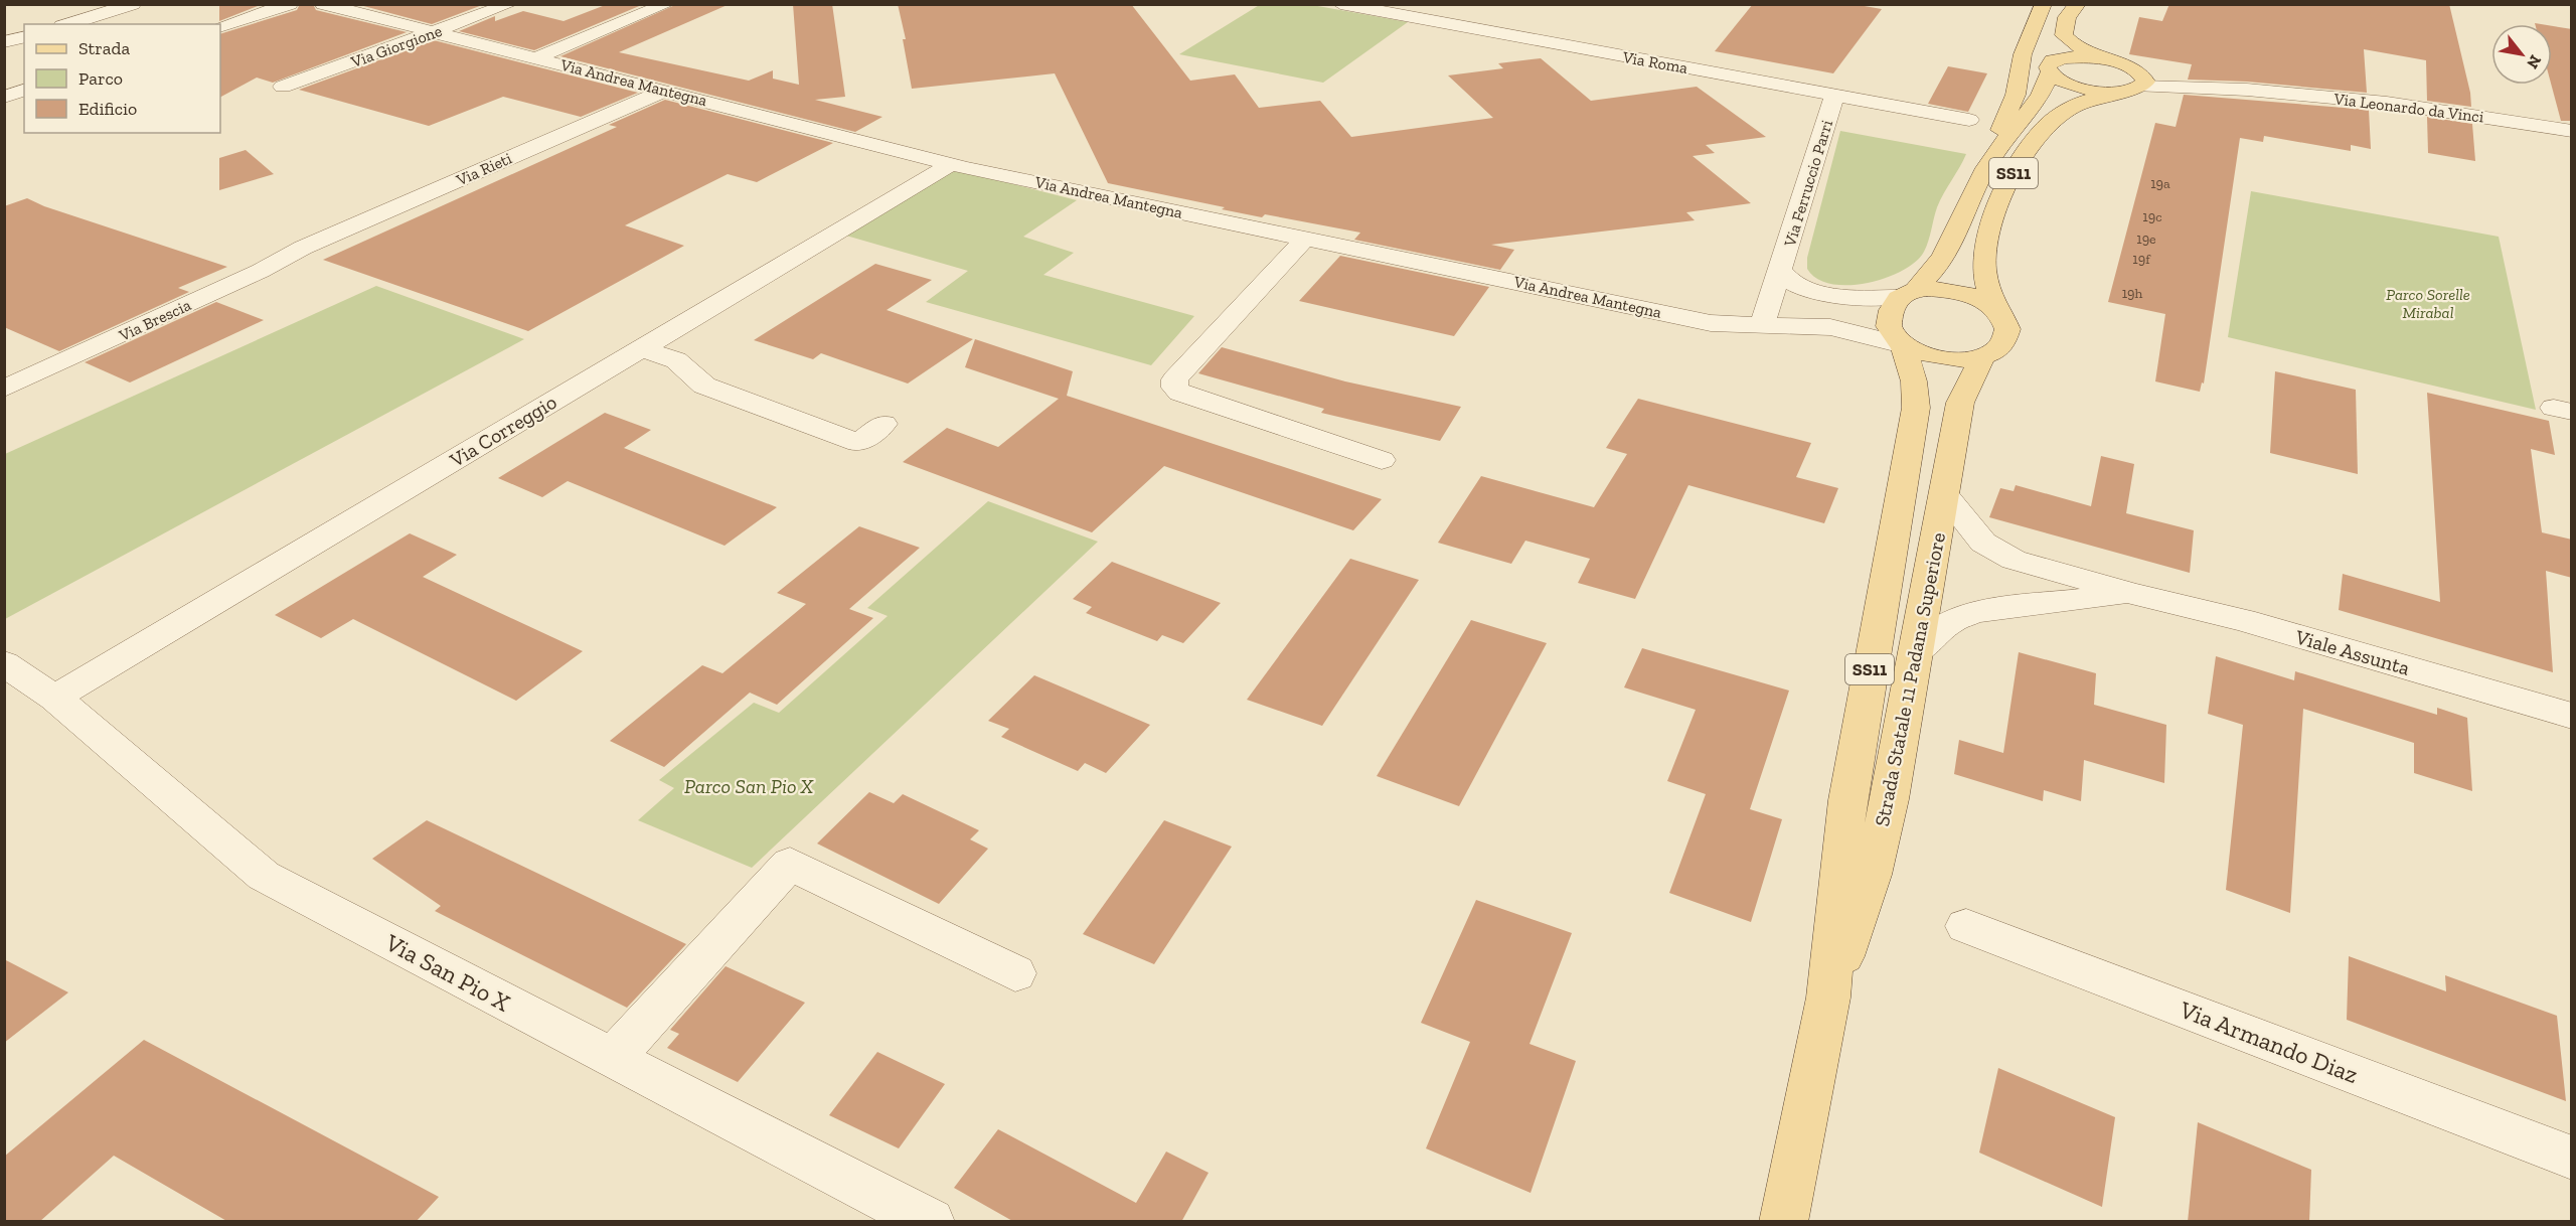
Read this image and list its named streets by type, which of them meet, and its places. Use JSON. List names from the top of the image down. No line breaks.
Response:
{"streets":{"main road":["SS11","Strada Statale 11 Padana Superiore"],"street":["Via Giorgione","Via Roma","Via Andrea Mantegna","Via Leonardo da Vinci","Via Rieti","Via Ferruccio Parri","Via Brescia","Via Correggio","Viale Assunta","Via San Pio X","Via Armando Diaz"]},"crossings":[["Via Giorgione","Via Andrea Mantegna"],["Via Roma","Via Ferruccio Parri"],["Via Andrea Mantegna","Via Rieti"],["Via Andrea Mantegna","Via Ferruccio Parri"],["Via Andrea Mantegna","Via Correggio"],["Via Andrea Mantegna","Strada Statale 11 Padana Superiore"],["Via Leonardo da Vinci","SS11"],["Via Rieti","Via Brescia"],["SS11","Via Ferruccio Parri"],["SS11","Strada Statale 11 Padana Superiore"],["Via Ferruccio Parri","Strada Statale 11 Padana Superiore"],["Via Correggio","Via San Pio X"],["Viale Assunta","Strada Statale 11 Padana Superiore"]],"parks":["Parco Sorelle Mirabal","Parco San Pio X"],"house_numbers":["19a","19c","19e","19f","19h"],"legend":["Strada","Parco","Edificio"],"north":"bottom right"}
